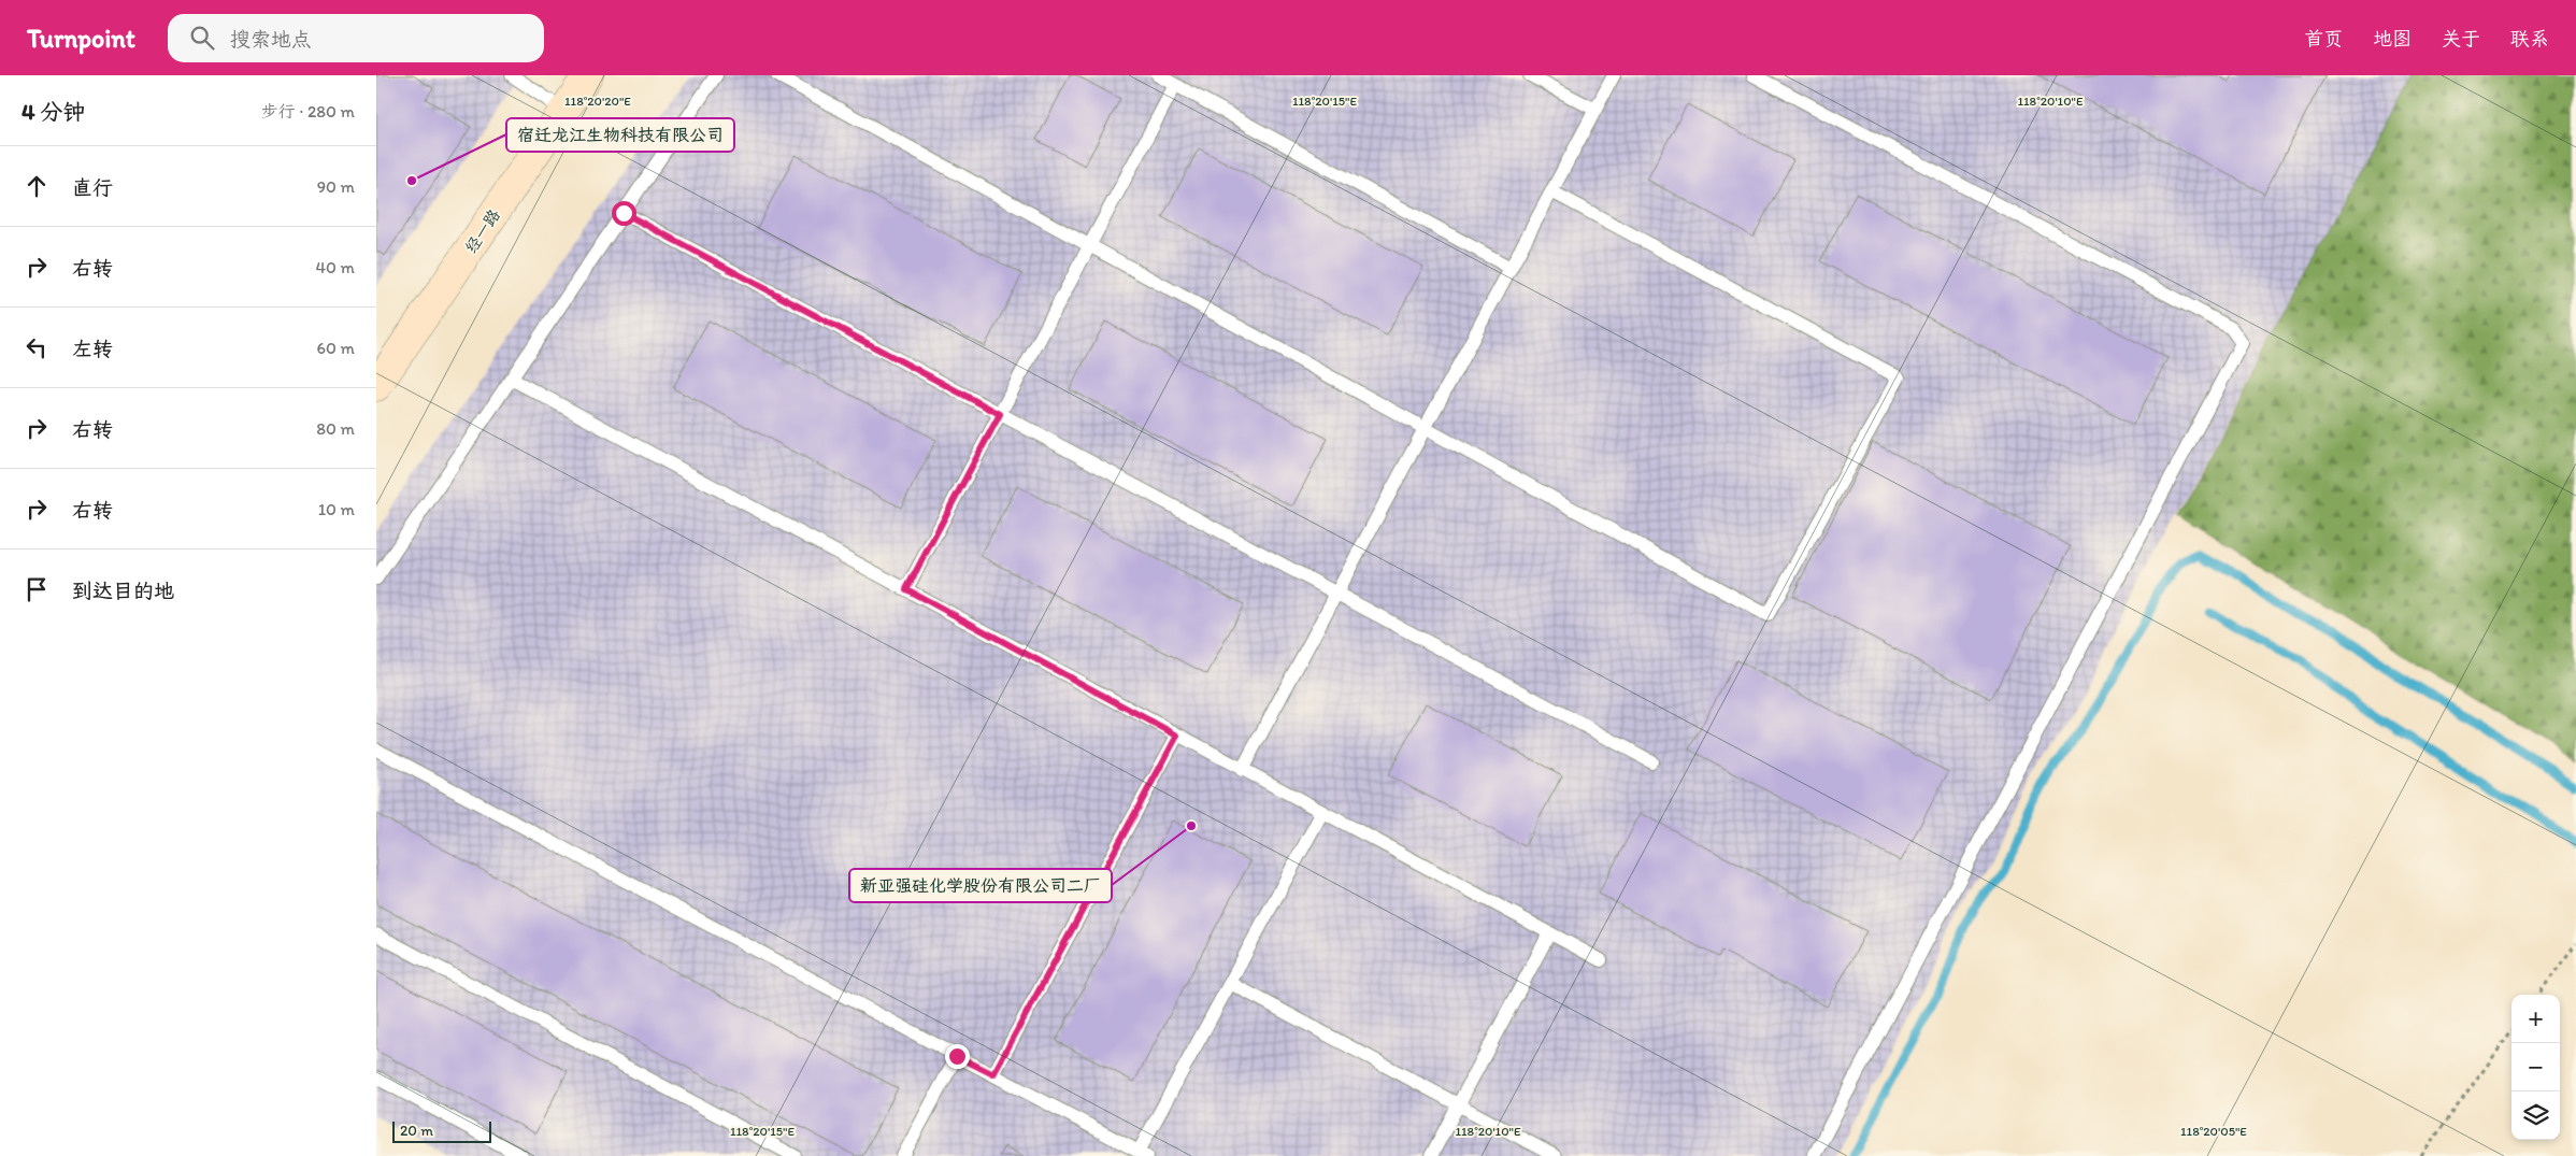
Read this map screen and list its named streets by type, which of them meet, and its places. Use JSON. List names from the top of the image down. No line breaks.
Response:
{"streets":{"street":["经一路"]},"places":["宿迁龙江生物科技有限公司","新亚强硅化学股份有限公司二厂"],"scale_bar":"20 m","page":{"header":"Turnpoint","search":"搜索地点","nav":["首页","地图","关于","联系"],"heading":["4 分钟","步行 · 280 m"],"list":[["直行","90 m"],["右转","40 m"],["左转","60 m"],["右转","80 m"],["右转","10 m"],"到达目的地"],"map_buttons":["+","−"],"scale":"20 m"},"coordinates":["118°20'20\"E","118°20'15\"E","118°20'10\"E","118°20'05\"E"]}
